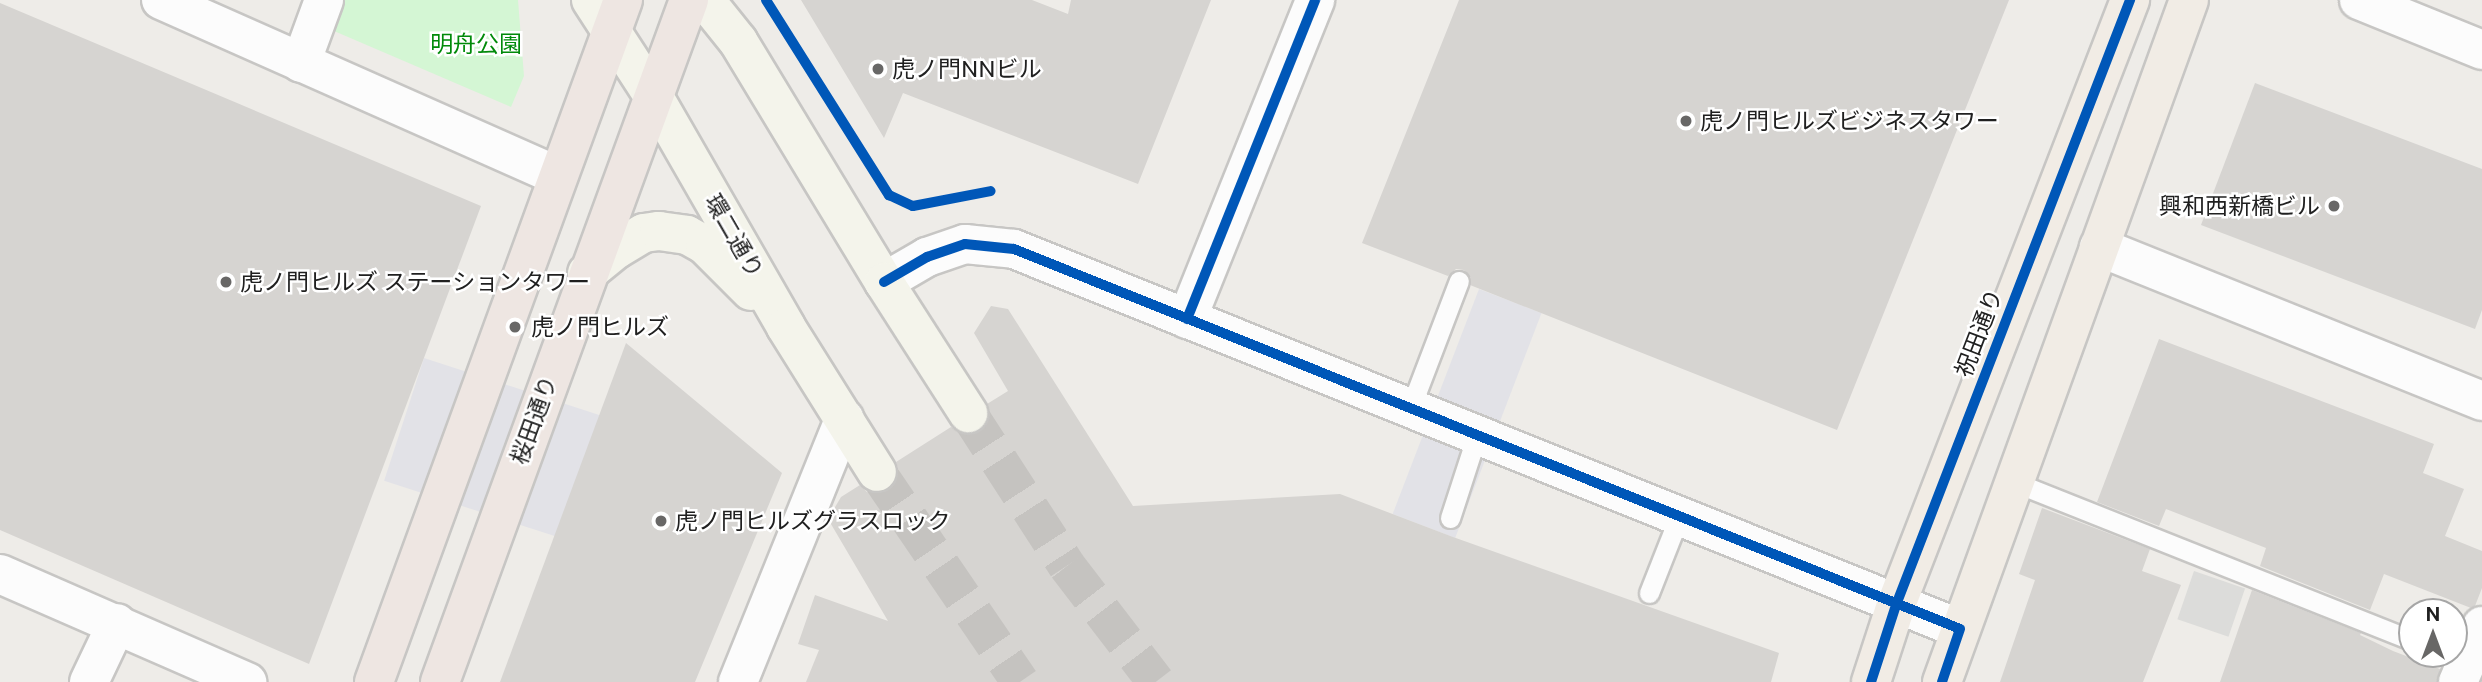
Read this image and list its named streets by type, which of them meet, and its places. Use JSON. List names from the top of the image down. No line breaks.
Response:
{"streets":{"highway":["桜田通り"],"main road":["環二通り","祝田通り"]},"crossings":[["環二通り","桜田通り"]],"parks":["明舟公園"],"places":["虎ノ門NNビル","虎ノ門ヒルズビジネスタワー","興和西新橋ビル","虎ノ門ヒルズ ステーションタワー","虎ノ門ヒルズ","虎ノ門ヒルズグラスロック"],"north":"top"}
